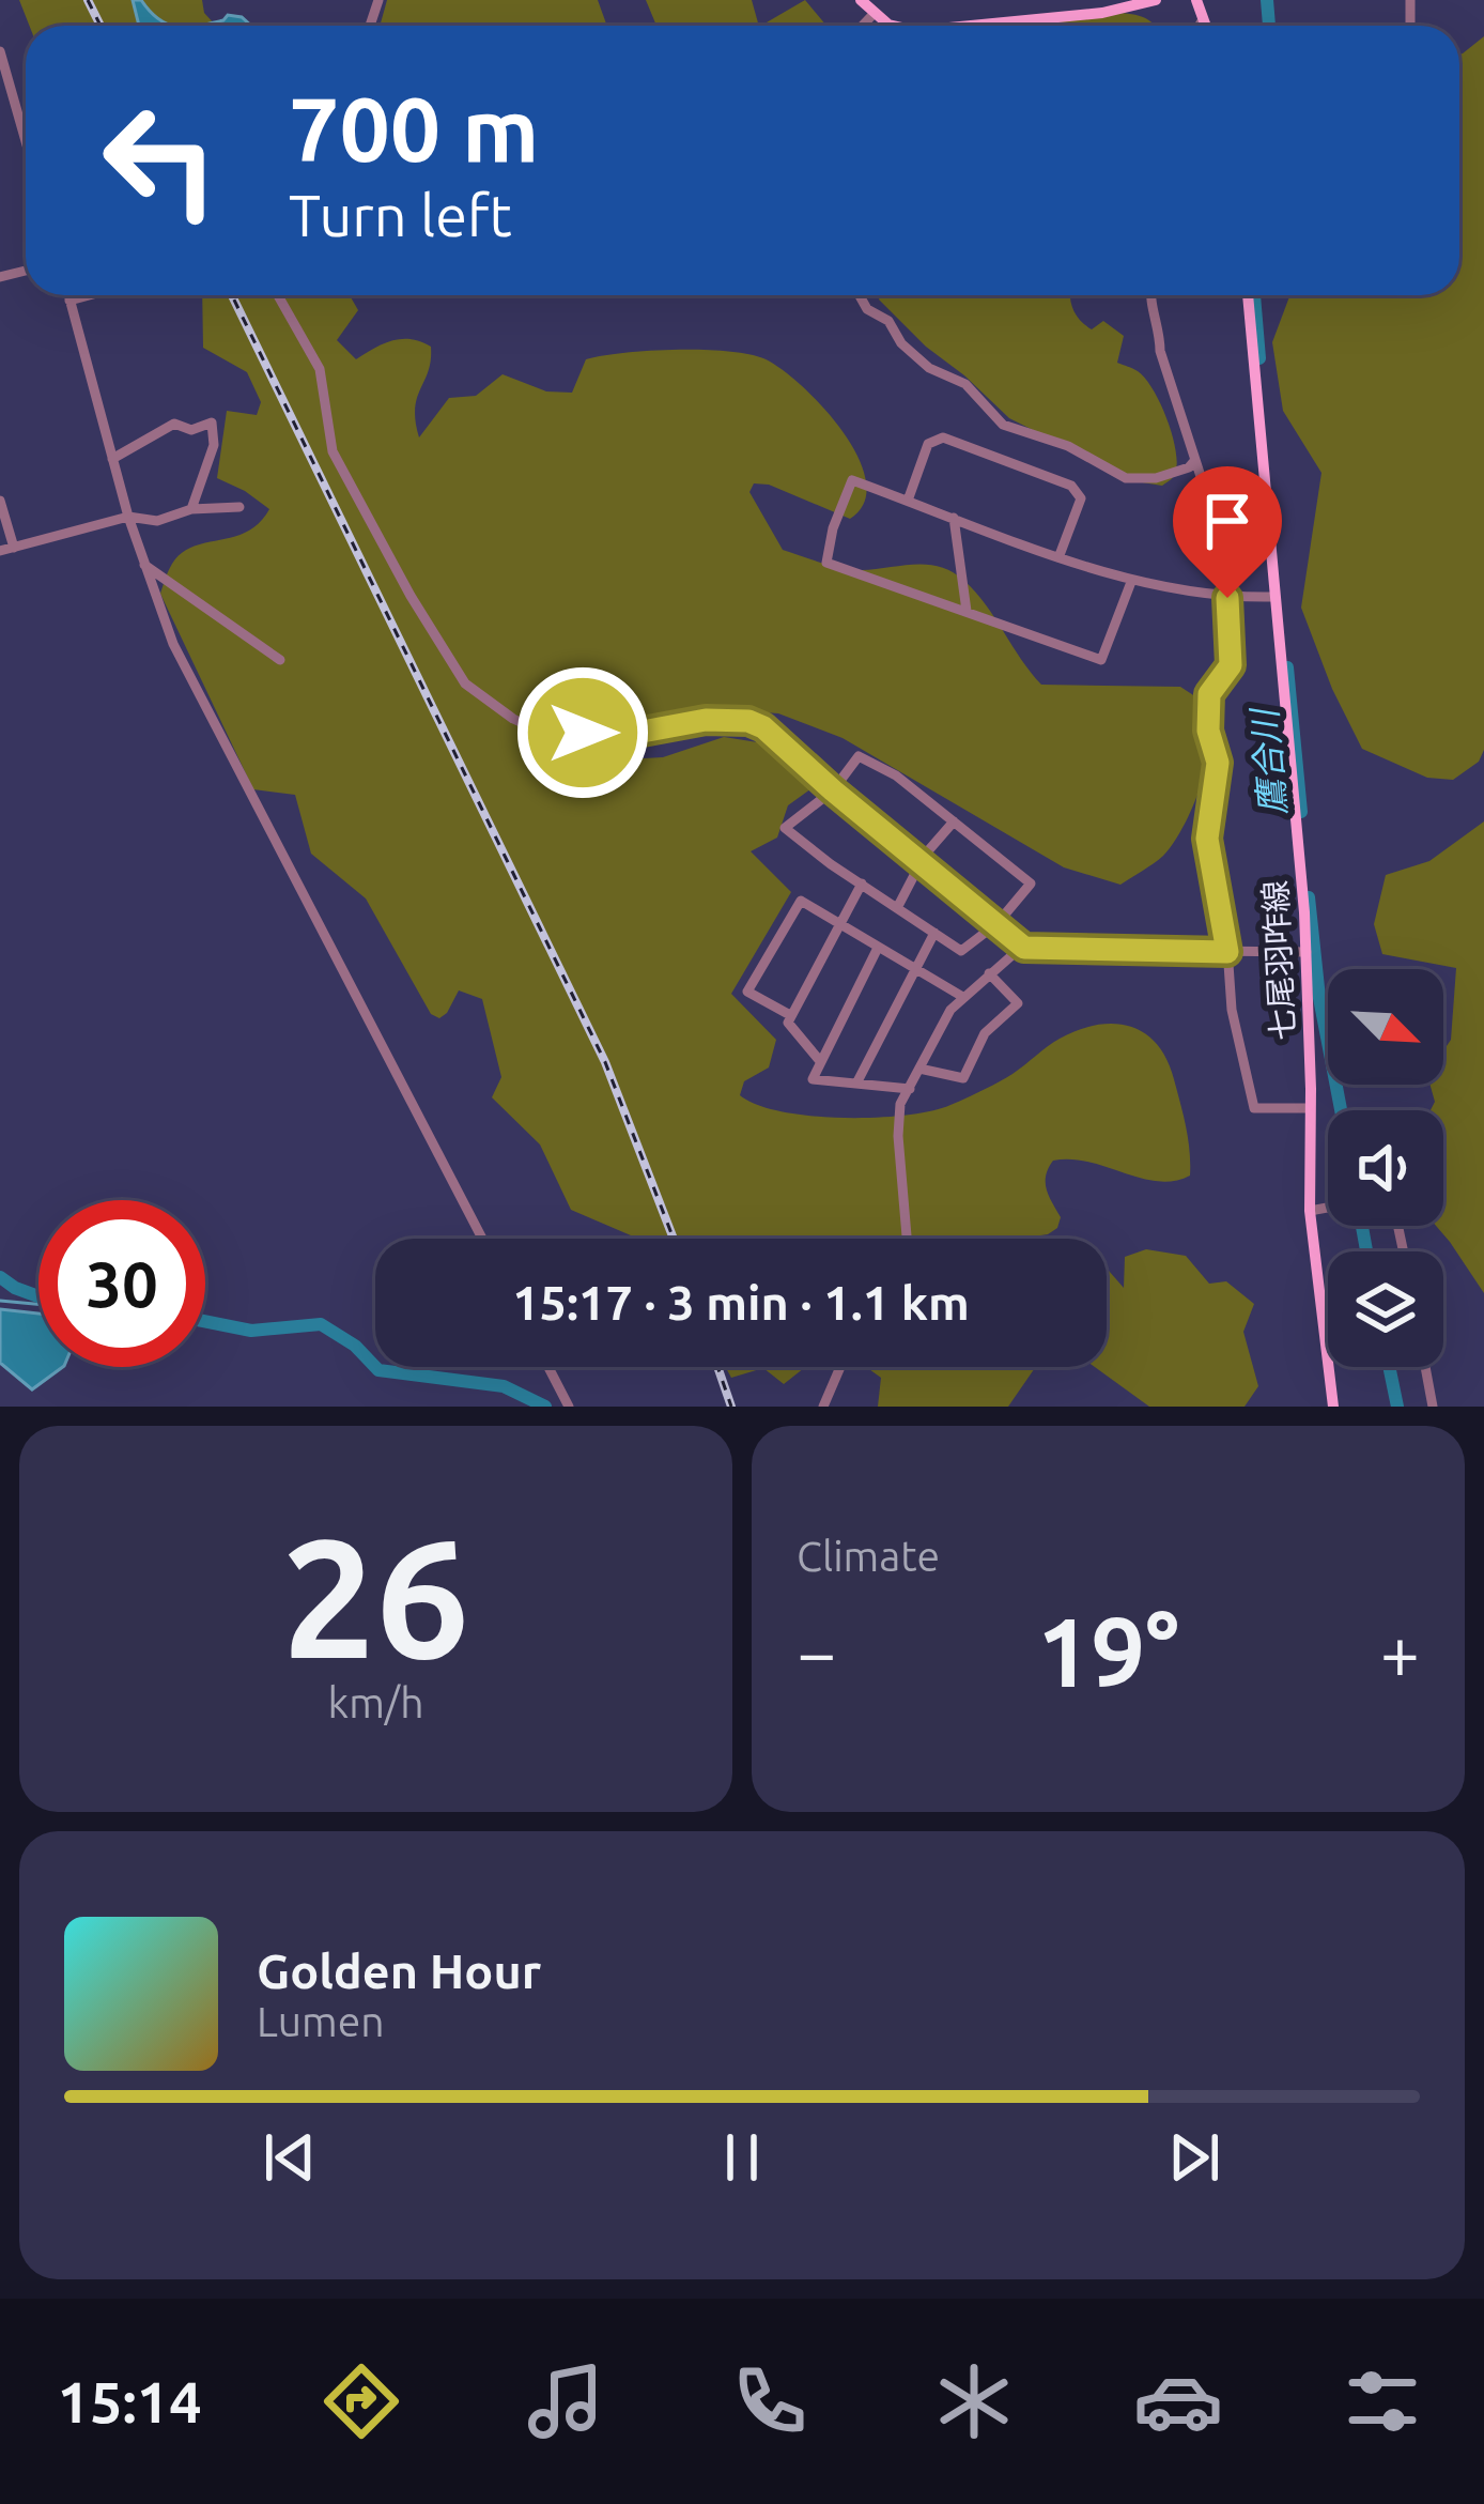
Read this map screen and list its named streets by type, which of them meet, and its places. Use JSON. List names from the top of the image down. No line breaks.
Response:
{"streets":{"main road":["七尾羽咋線"]},"water":["鷹合川"],"north":"bottom right","page":{"turn":["700 m","Turn left"],"limit":"30","trip":"15:17 · 3 min · 1.1 km","tile":[["26","km/h"],"Climate"],"heat":["−","19°","+"],"song":["Golden Hour","Lumen"],"tabs":"15:14"}}
